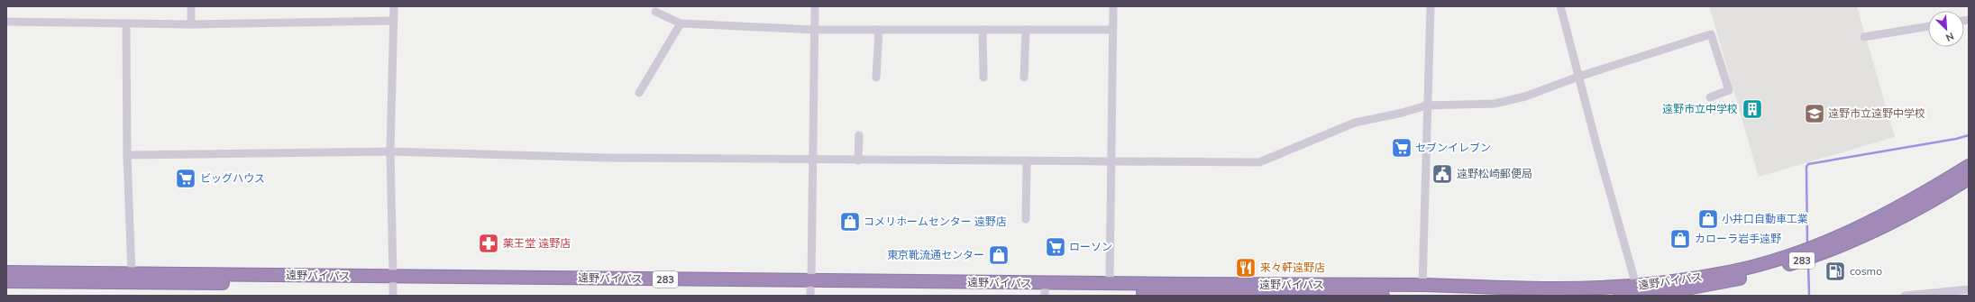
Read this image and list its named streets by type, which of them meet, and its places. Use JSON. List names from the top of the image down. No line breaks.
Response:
{"streets":{"highway":["283","遠野バイパス"]},"places":{"building":["遠野市立中学校"],"school or university":["遠野市立遠野中学校"],"supermarket":["セブンイレブン","ビッグハウス","ローソン"],"public building":["遠野松崎郵便局"],"shop":["小井口自動車工業","コメリホームセンター 遠野店","カローラ岩手遠野","東京靴流通センター"],"pharmacy":["薬王堂 遠野店"],"restaurant":["来々軒遠野店"],"fuel station":["cosmo"]},"north":"bottom right"}
